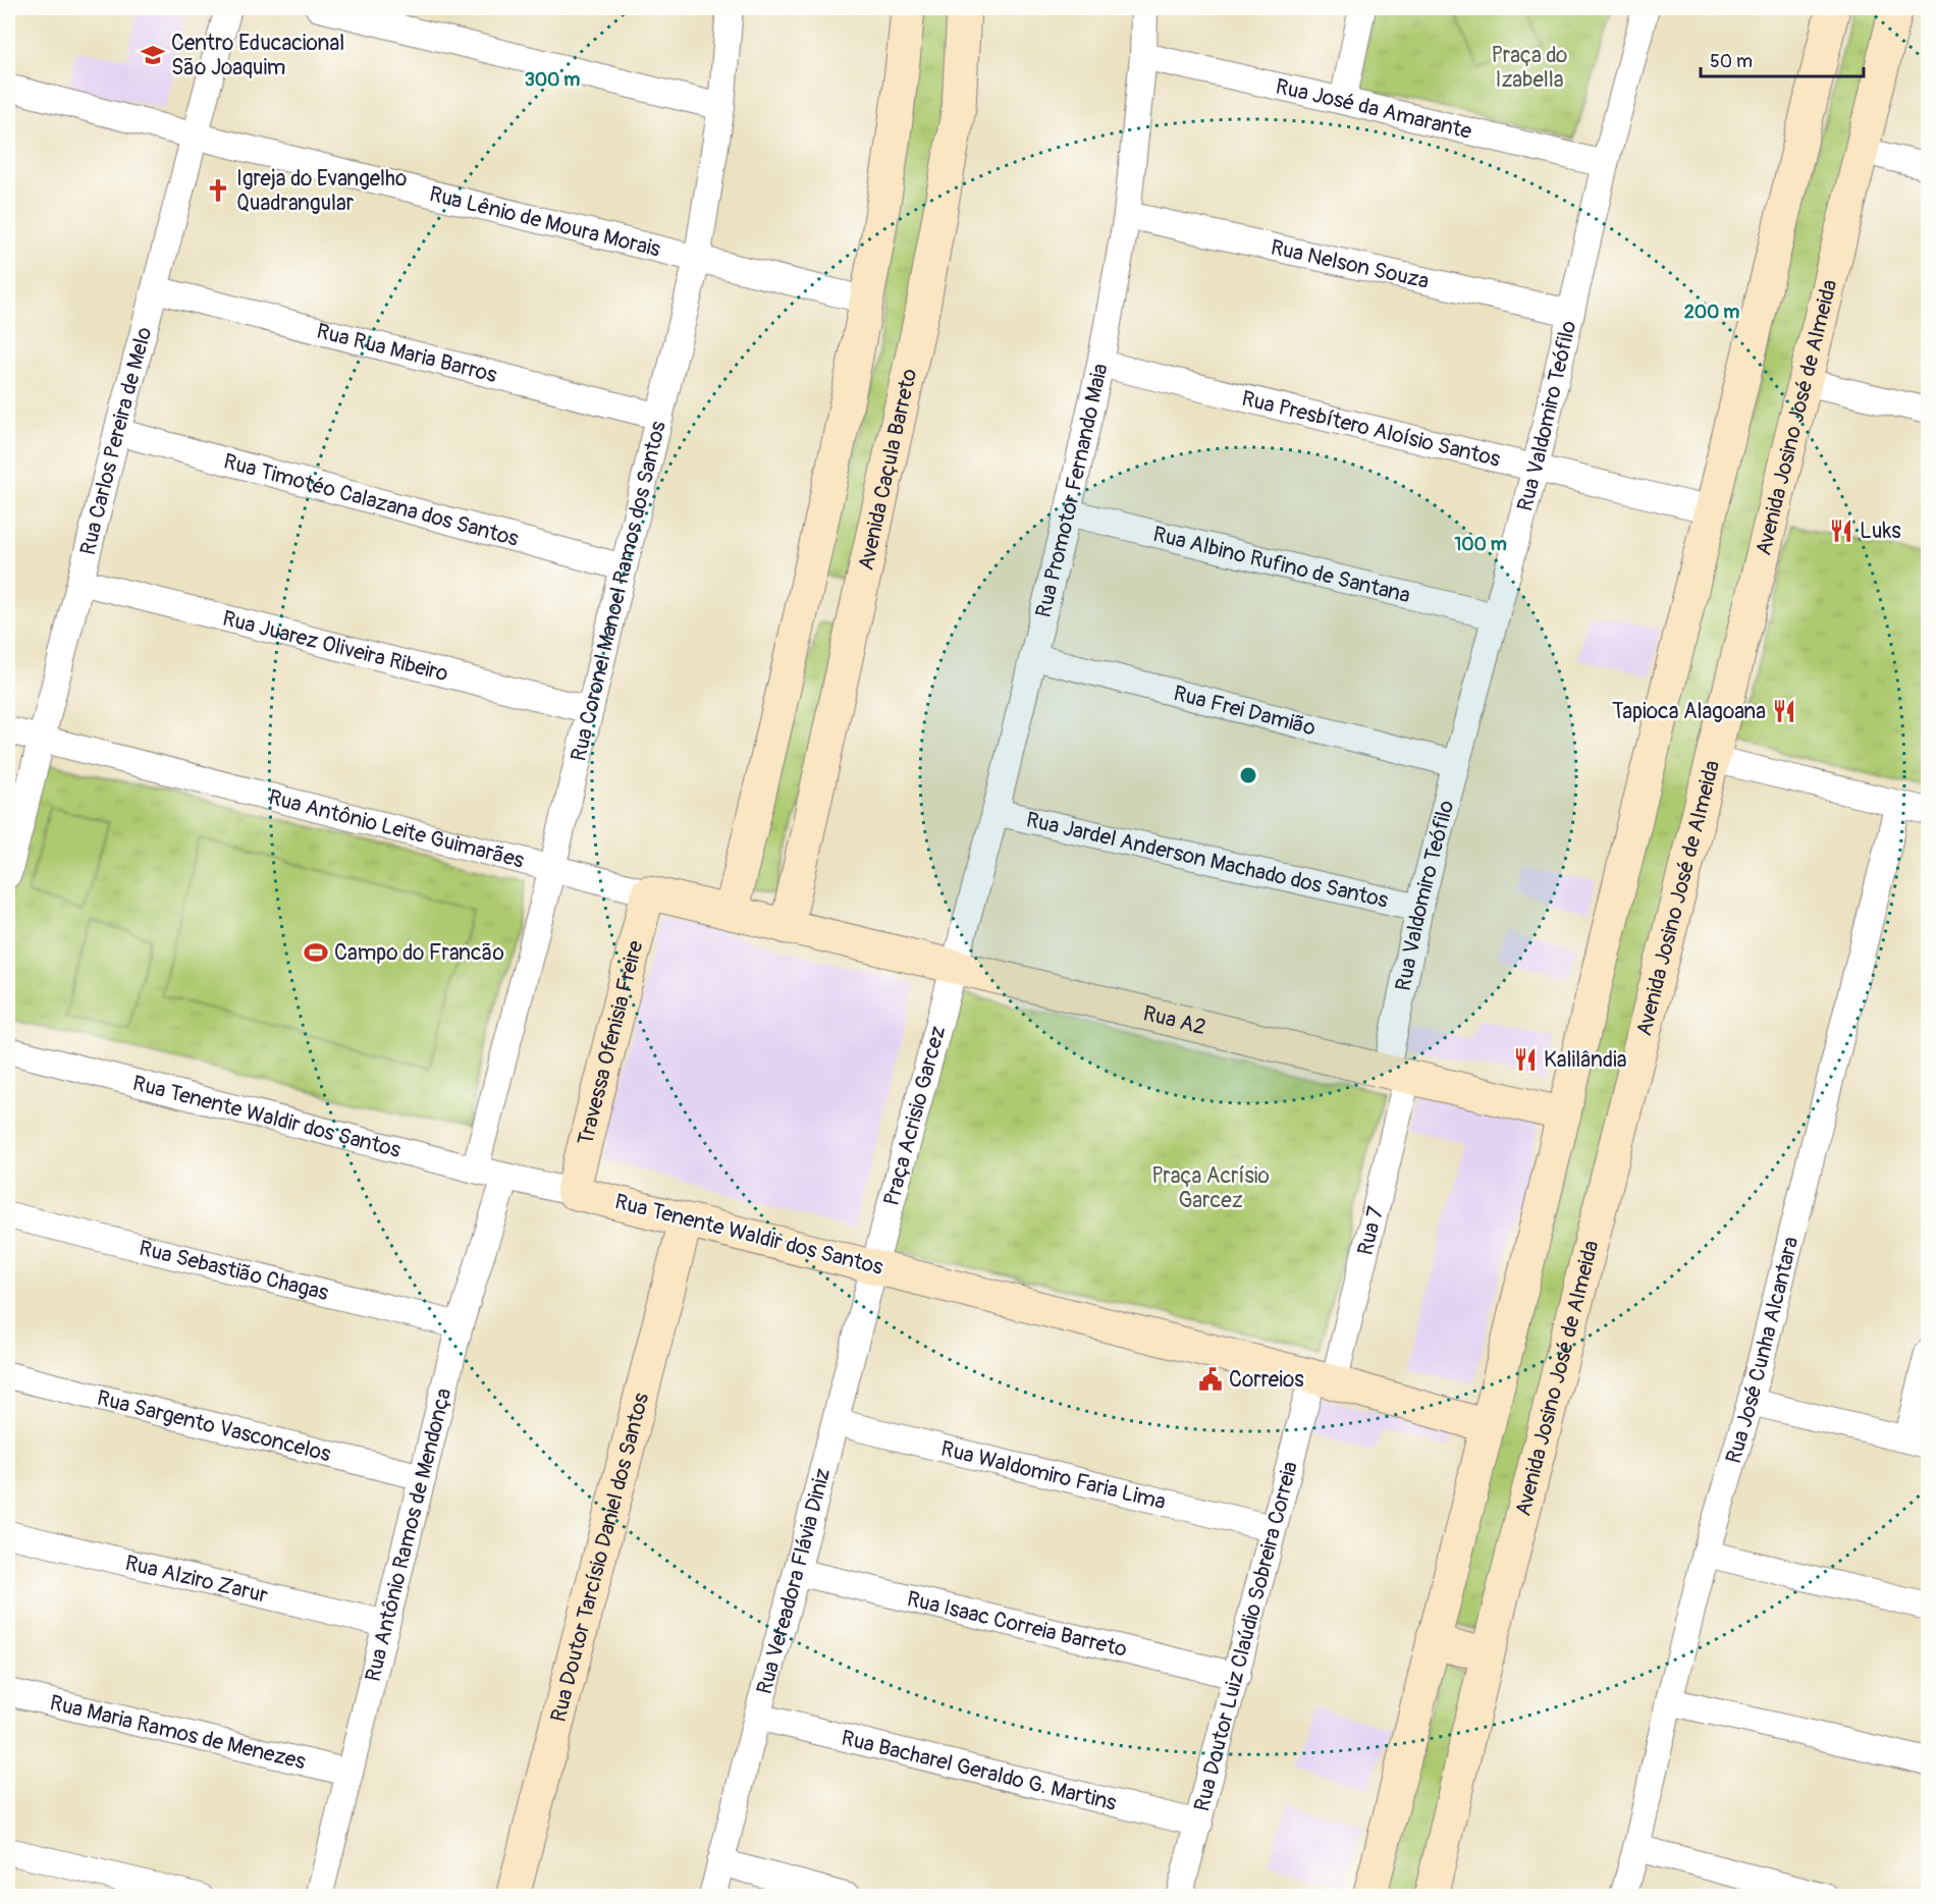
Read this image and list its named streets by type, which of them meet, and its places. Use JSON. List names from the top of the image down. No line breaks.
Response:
{"streets":{"street":["Rua José da Amarante","Rua Lênio de Moura Morais","Rua Nelson Souza","Rua Rua Maria Barros","Rua Valdomiro Teófilo","Avenida Josino José de Almeida","Rua Presbítero Aloísio Santos","Rua Carlos Pereira de Melo","Avenida Caçula Barreto","Rua Promotor Fernando Maia","Rua Timotéo Calazana dos Santos","Rua Albino Rufino de Santana","Rua Coronel Manoel Ramos dos Santos","Rua Juarez Oliveira Ribeiro","Rua Frei Damião","Rua Antônio Leite Guimarães","Rua Jardel Anderson Machado dos Santos","Rua A2","Travessa Ofenisia Freire","Rua Tenente Waldir dos Santos","Praça Acrisio Garcez","Rua 7","Rua Sebastião Chagas","Rua José Cunha Alcantara","Rua Sargento Vasconcelos","Rua Waldomiro Faria Lima","Rua Antônio Ramos de Mendonça","Rua Doutor Tarcísio Daniel dos Santos","Rua Alziro Zarur","Rua Vereadora Flávia Diniz","Rua Isaac Correia Barreto","Rua Doutor Luiz Claúdio Sobreira Correia","Rua Maria Ramos de Menezes","Rua Bacharel Geraldo G. Martins"]},"crossings":[["Rua José da Amarante","Rua Valdomiro Teófilo"],["Rua José da Amarante","Rua Promotor Fernando Maia"],["Rua Lênio de Moura Morais","Rua Carlos Pereira de Melo"],["Rua Lênio de Moura Morais","Rua Coronel Manoel Ramos dos Santos"],["Rua Nelson Souza","Rua Valdomiro Teófilo"],["Rua Nelson Souza","Rua Promotor Fernando Maia"],["Rua Rua Maria Barros","Rua Carlos Pereira de Melo"],["Rua Rua Maria Barros","Rua Coronel Manoel Ramos dos Santos"],["Rua Valdomiro Teófilo","Rua Presbítero Aloísio Santos"],["Rua Valdomiro Teófilo","Rua Albino Rufino de Santana"],["Rua Valdomiro Teófilo","Rua Frei Damião"],["Rua Valdomiro Teófilo","Rua Jardel Anderson Machado dos Santos"],["Rua Valdomiro Teófilo","Rua A2"],["Rua Valdomiro Teófilo","Rua 7"],["Rua Presbítero Aloísio Santos","Rua Promotor Fernando Maia"],["Rua Carlos Pereira de Melo","Rua Timotéo Calazana dos Santos"],["Rua Carlos Pereira de Melo","Rua Juarez Oliveira Ribeiro"],["Rua Carlos Pereira de Melo","Rua Antônio Leite Guimarães"],["Avenida Caçula Barreto","Rua Antônio Leite Guimarães"],["Avenida Caçula Barreto","Rua A2"],["Rua Promotor Fernando Maia","Rua Albino Rufino de Santana"],["Rua Promotor Fernando Maia","Rua Frei Damião"],["Rua Promotor Fernando Maia","Rua Jardel Anderson Machado dos Santos"],["Rua Promotor Fernando Maia","Rua A2"],["Rua Promotor Fernando Maia","Praça Acrisio Garcez"],["Rua Timotéo Calazana dos Santos","Rua Coronel Manoel Ramos dos Santos"],["Rua Coronel Manoel Ramos dos Santos","Rua Juarez Oliveira Ribeiro"],["Rua Coronel Manoel Ramos dos Santos","Rua Antônio Leite Guimarães"],["Rua Coronel Manoel Ramos dos Santos","Rua Tenente Waldir dos Santos"],["Rua Antônio Leite Guimarães","Rua A2"],["Rua Antônio Leite Guimarães","Travessa Ofenisia Freire"],["Rua A2","Praça Acrisio Garcez"],["Rua A2","Rua 7"],["Travessa Ofenisia Freire","Rua Tenente Waldir dos Santos"],["Rua Tenente Waldir dos Santos","Praça Acrisio Garcez"],["Rua Tenente Waldir dos Santos","Rua 7"],["Rua Tenente Waldir dos Santos","Rua Antônio Ramos de Mendonça"],["Rua Tenente Waldir dos Santos","Rua Doutor Tarcísio Daniel dos Santos"],["Rua Tenente Waldir dos Santos","Rua Vereadora Flávia Diniz"],["Rua Tenente Waldir dos Santos","Rua Doutor Luiz Claúdio Sobreira Correia"],["Praça Acrisio Garcez","Rua Vereadora Flávia Diniz"],["Rua 7","Rua Doutor Luiz Claúdio Sobreira Correia"],["Rua Sebastião Chagas","Rua Antônio Ramos de Mendonça"],["Rua Sargento Vasconcelos","Rua Antônio Ramos de Mendonça"],["Rua Waldomiro Faria Lima","Rua Vereadora Flávia Diniz"],["Rua Waldomiro Faria Lima","Rua Doutor Luiz Claúdio Sobreira Correia"],["Rua Antônio Ramos de Mendonça","Rua Alziro Zarur"],["Rua Antônio Ramos de Mendonça","Rua Maria Ramos de Menezes"],["Rua Vereadora Flávia Diniz","Rua Isaac Correia Barreto"],["Rua Vereadora Flávia Diniz","Rua Bacharel Geraldo G. Martins"],["Rua Isaac Correia Barreto","Rua Doutor Luiz Claúdio Sobreira Correia"],["Rua Doutor Luiz Claúdio Sobreira Correia","Rua Bacharel Geraldo G. Martins"]],"parks":["Praça do Izabella","Praça Acrísio Garcez"],"places":{"school or university":["Centro Educacional São Joaquim"],"church":["Igreja do Evangelho Quadrangular"],"restaurant":["Luks","Tapioca Alagoana","Kalilândia"],"sports":["Campo do Francão"],"public building":["Correios"]},"scale_bar":"50 m","rings":["300 m","200 m","100 m"]}
